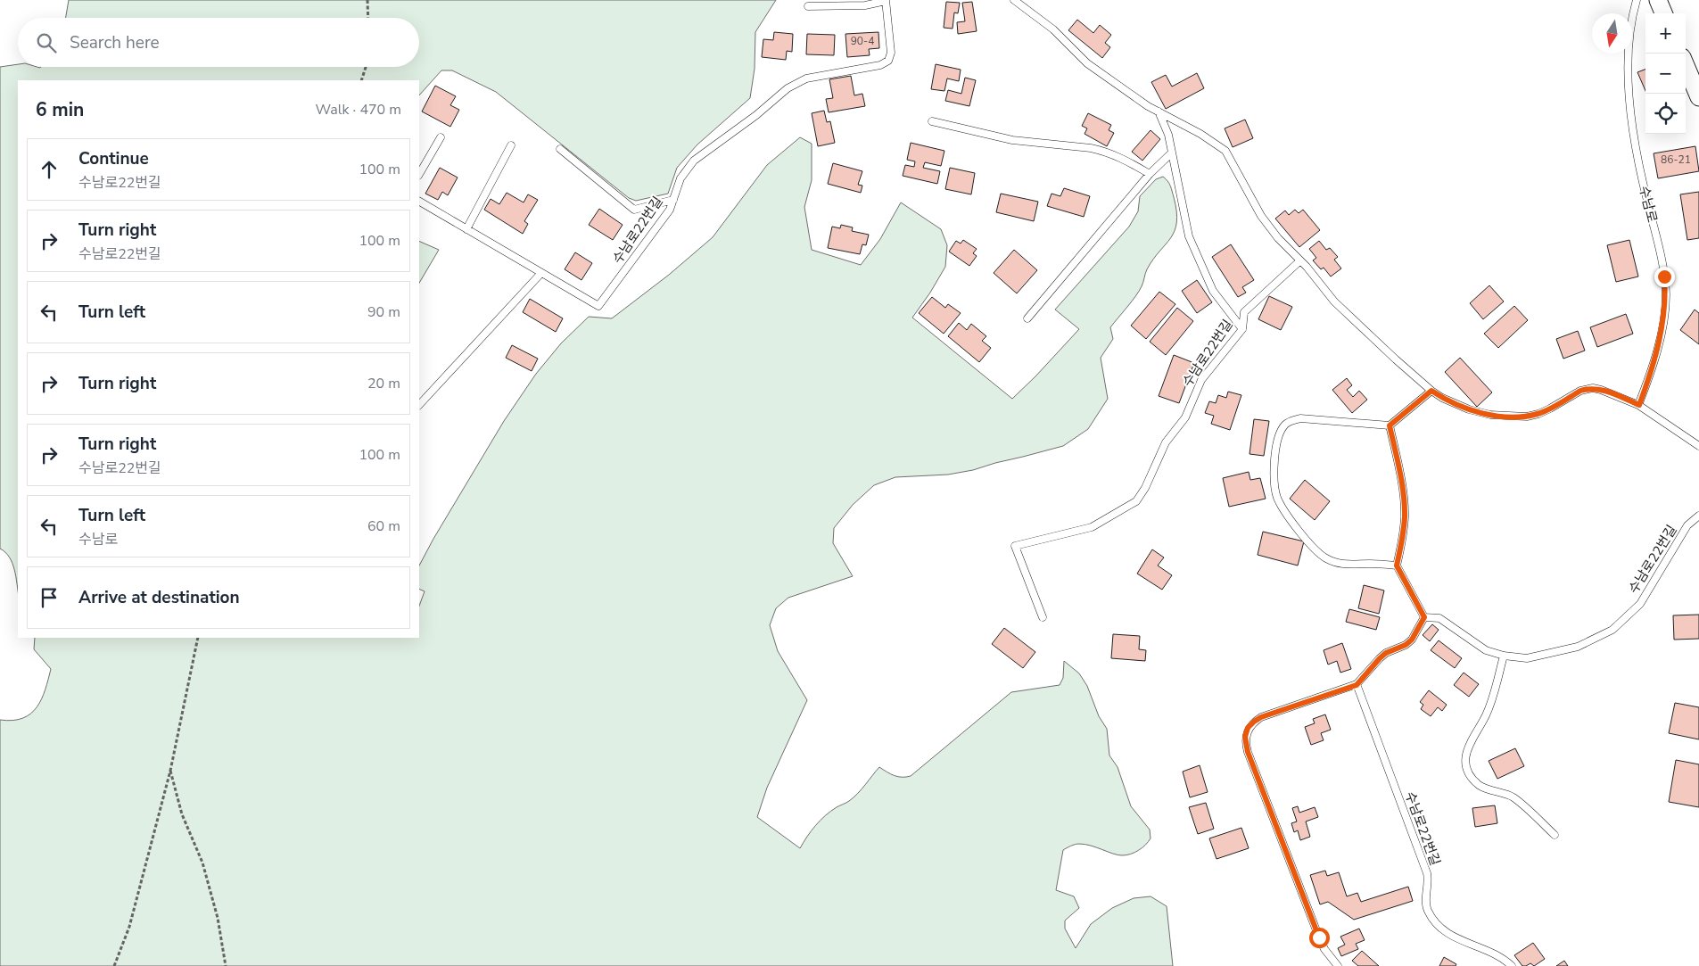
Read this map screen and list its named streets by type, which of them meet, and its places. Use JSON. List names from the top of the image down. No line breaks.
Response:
{"streets":{"lane":["수남로","수남로22번길"]},"house_numbers":["90-4","86-21"],"north":"bottom","page":{"map_buttons":["+","−"],"search":"Search here","heading":["6 min","Walk · 470 m"],"list":[["Continue","수남로22번길","100 m"],["Turn right","수남로22번길","100 m"],["Turn left","90 m"],["Turn right","20 m"],["Turn right","수남로22번길","100 m"],["Turn left","수남로","60 m"],"Arrive at destination"]}}
